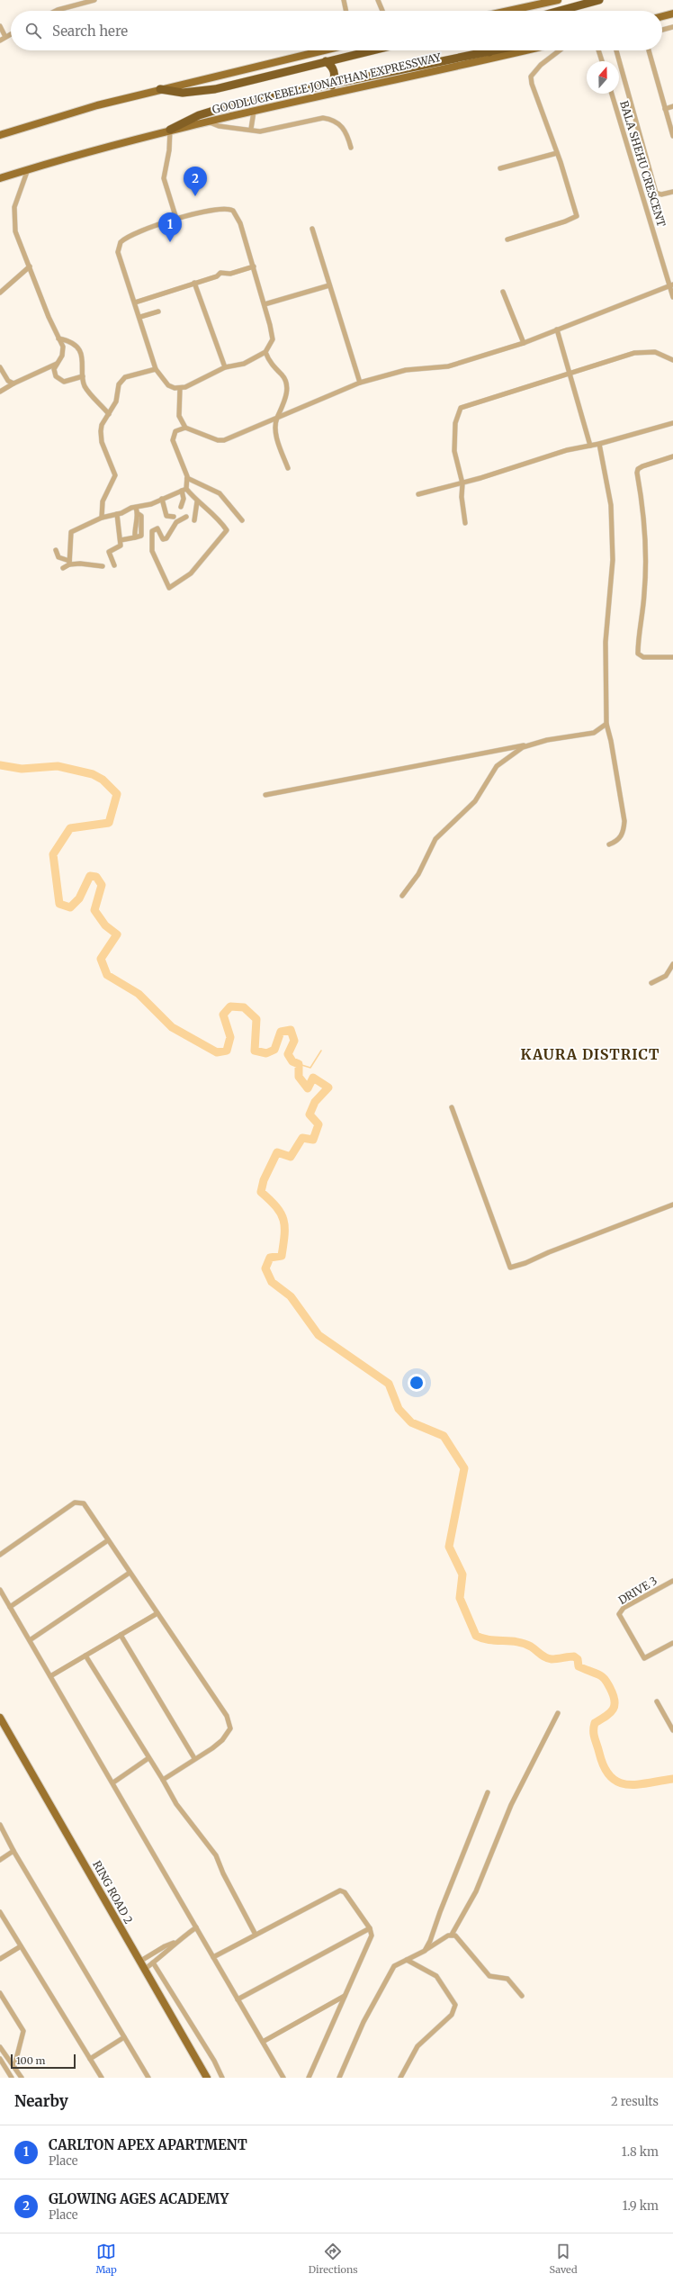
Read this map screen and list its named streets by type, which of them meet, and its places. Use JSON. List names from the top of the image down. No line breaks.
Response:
{"streets":{"highway":["GOODLUCK EBELE JONATHAN EXPRESSWAY"],"main road":["RING ROAD 2"],"street":["BALA SHEHU CRESCENT","DRIVE 3"]},"districts":["KAURA DISTRICT"],"scale_bar":"100 m","north":"top","page":{"search":"Search here","pins":["2","1"],"scale":"100 m","heading":["Nearby","2 results"],"list":[{"mark":"1","name":"CARLTON APEX APARTMENT","note":"Place","value":"1.8 km"},{"mark":"2","name":"GLOWING AGES ACADEMY","note":"Place","value":"1.9 km"}],"nav":["Map","Directions","Saved"]}}
